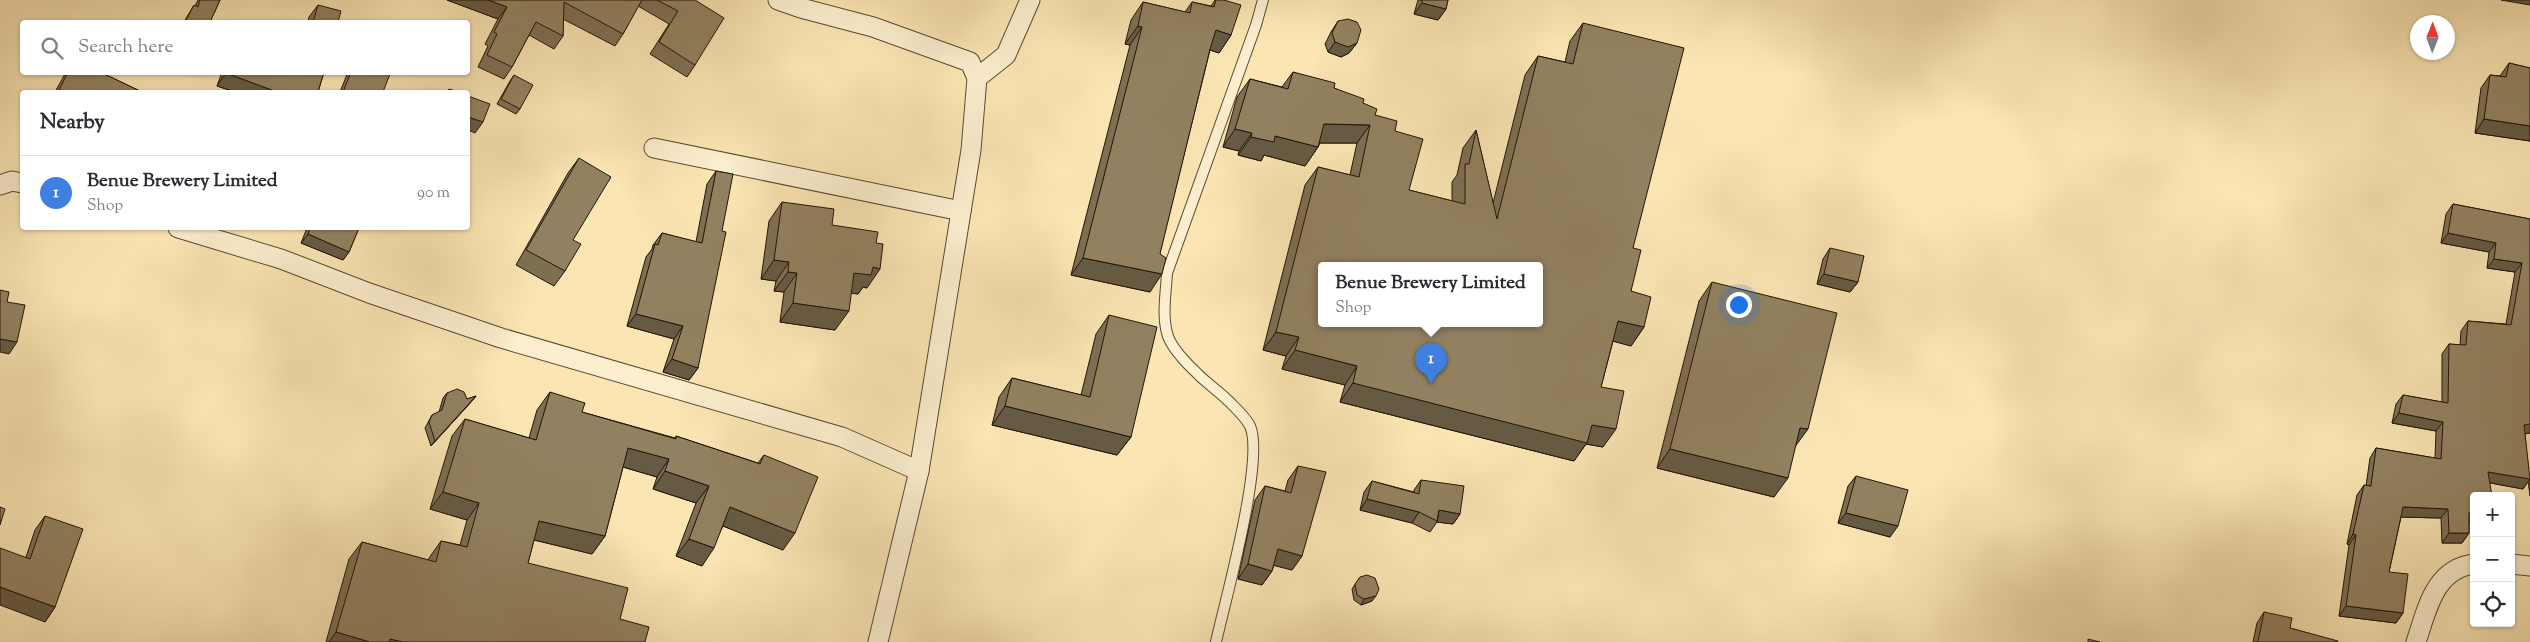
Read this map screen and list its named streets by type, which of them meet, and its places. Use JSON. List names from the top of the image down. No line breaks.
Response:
{"north":"top","page":{"search":"Search here","heading":"Nearby","list":[{"mark":"1","name":"Benue Brewery Limited","note":"Shop","value":"90 m"}],"popup":["Benue Brewery Limited","Shop"],"pins":"1","map_buttons":["+","−"]}}
